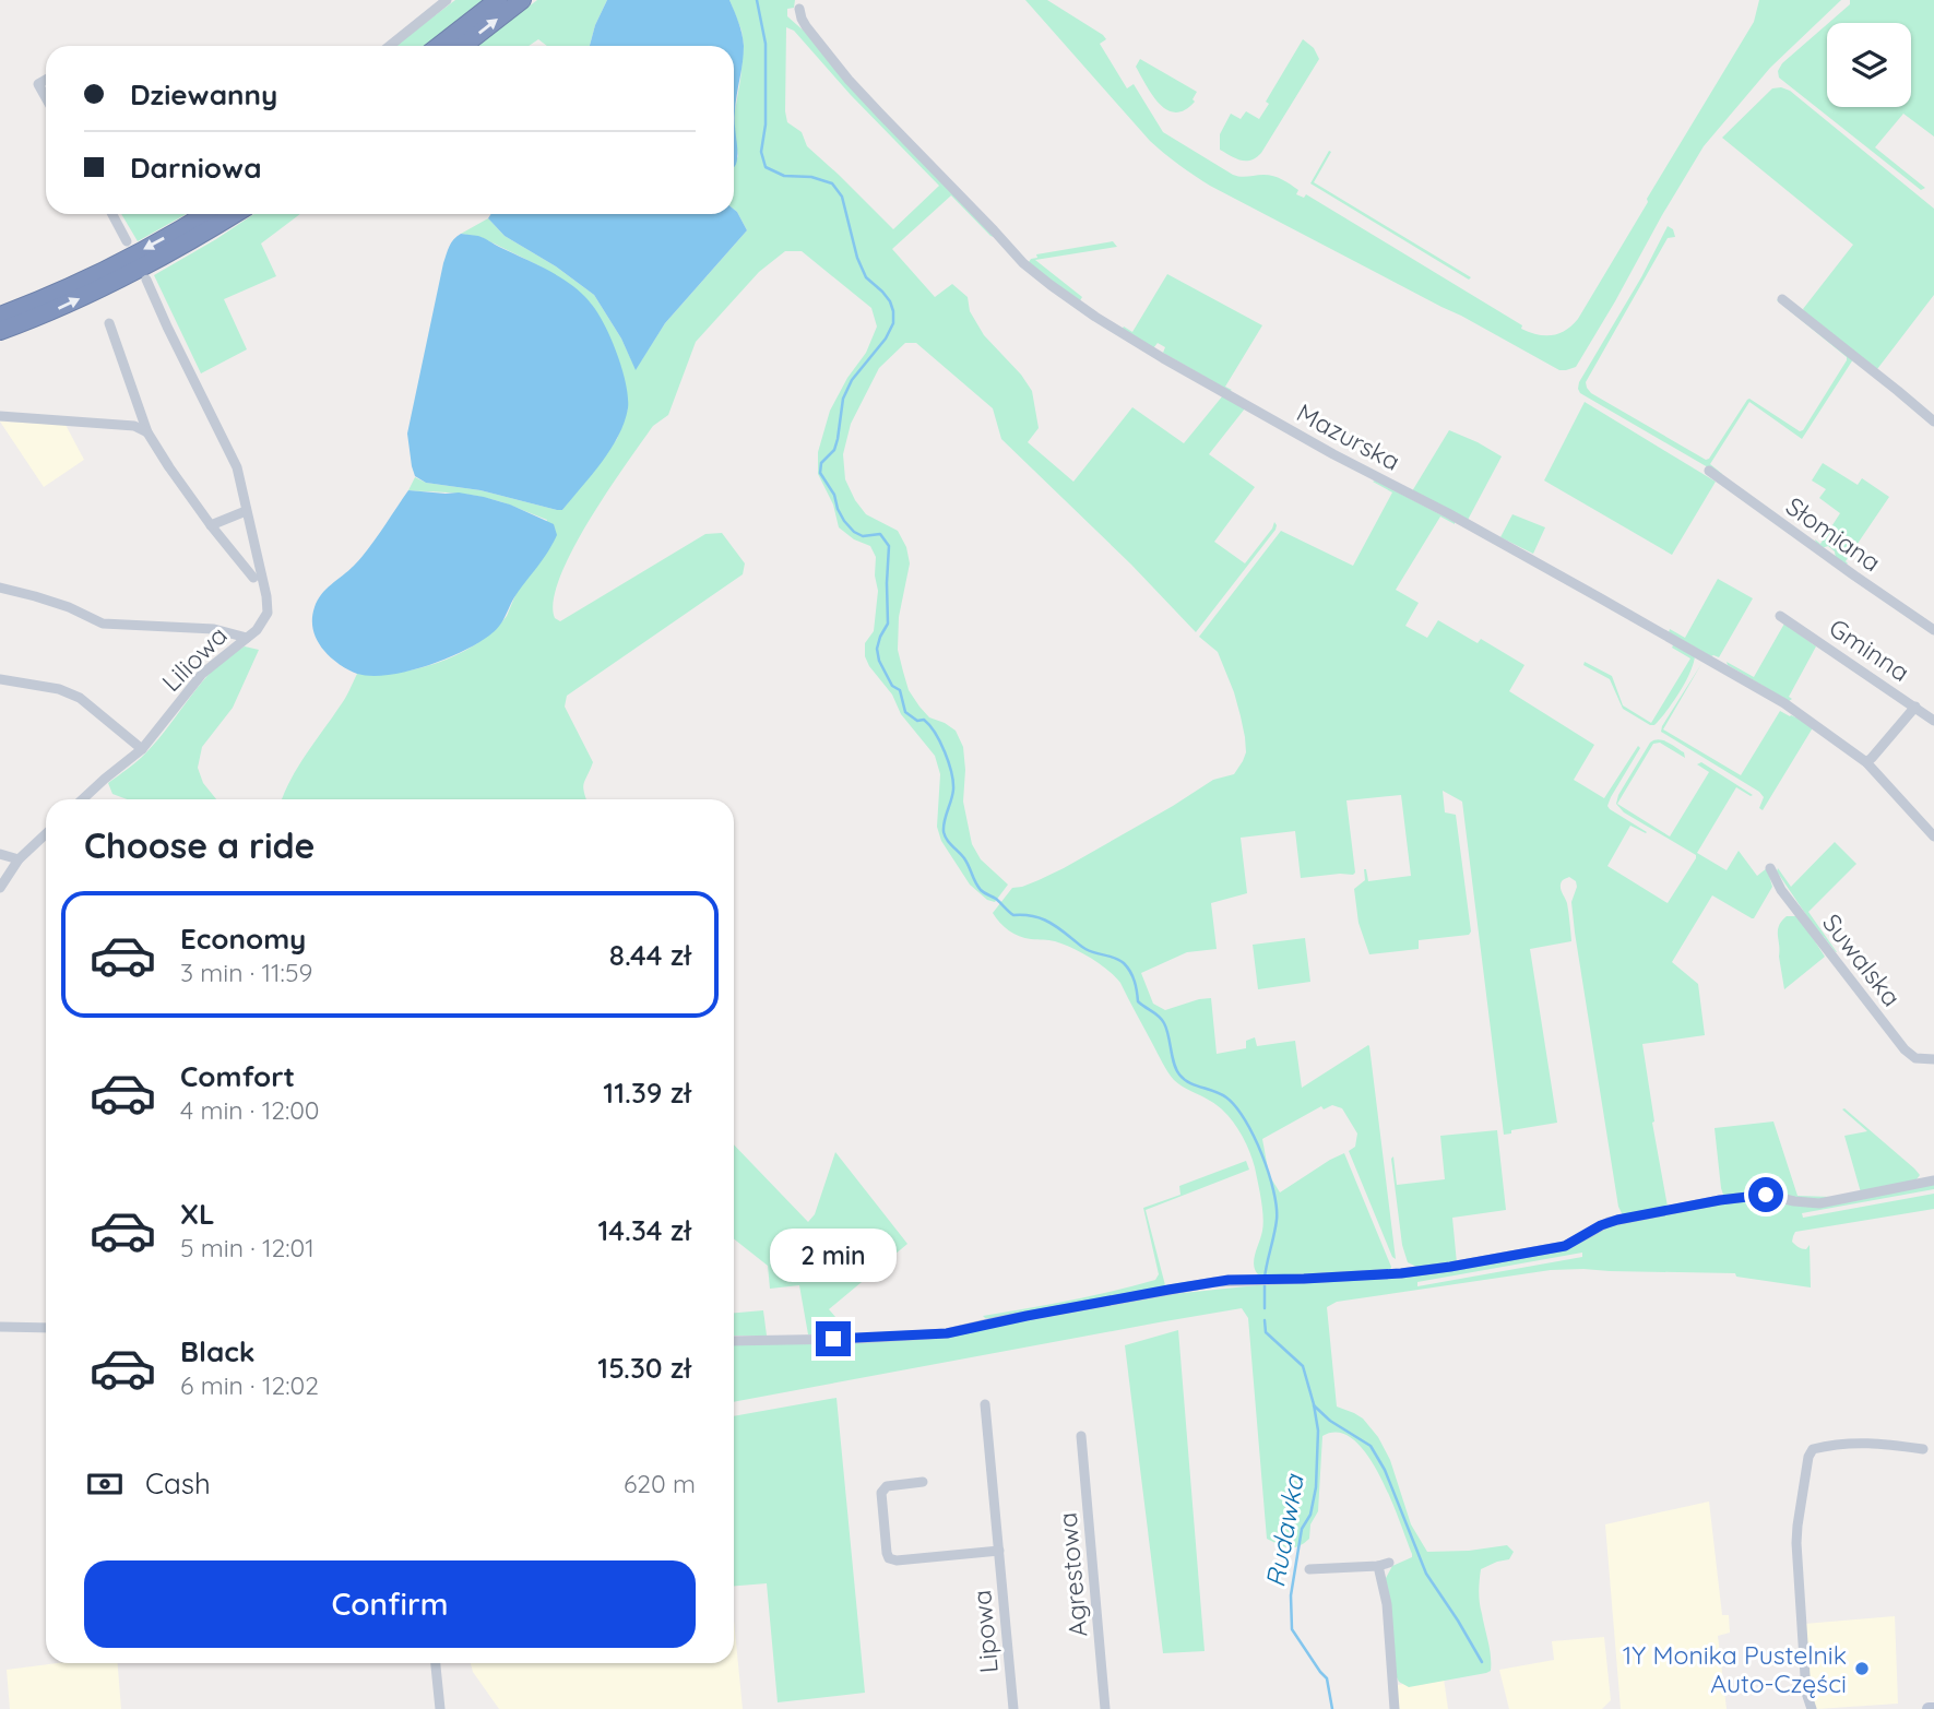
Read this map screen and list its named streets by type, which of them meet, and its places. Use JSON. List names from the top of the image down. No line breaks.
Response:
{"streets":{"street":["Mazurska","Słomiana","Gminna","Liliowa","Suwalska","Agrestowa","Lipowa"]},"water":["Rudawka"],"places":["1Y Monika Pustelnik Auto-Części"],"page":{"banner":["Dziewanny","Darniowa"],"heading":"Choose a ride","list":[{"name":"Economy","note":"3 min · 11:59","value":"8.44 zł"},{"name":"Comfort","note":"4 min · 12:00","value":"11.39 zł"},{"name":"XL","note":"5 min · 12:01","value":"14.34 zł"},{"name":"Black","note":"6 min · 12:02","value":"15.30 zł"}],"bubble":"2 min","pay":["Cash","620 m"],"buttons":"Confirm"}}
